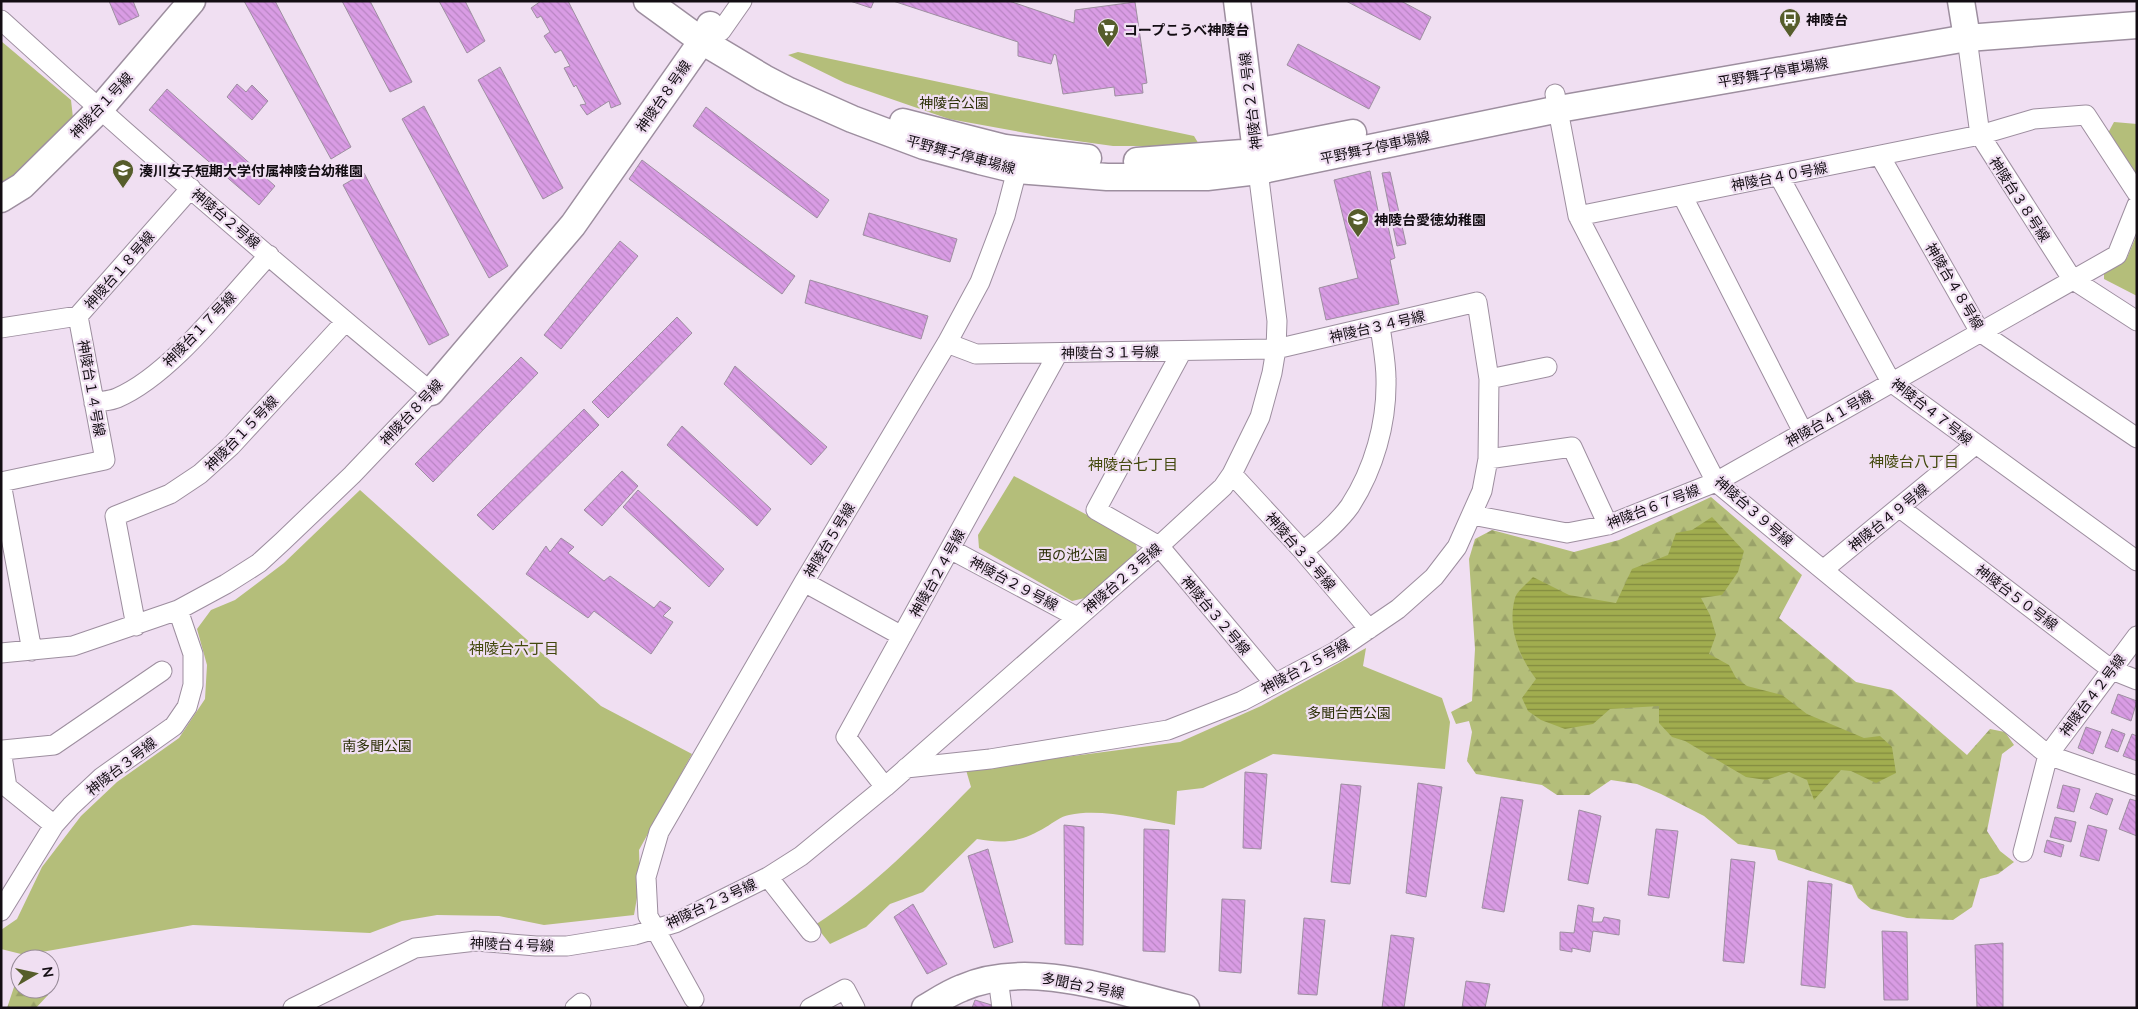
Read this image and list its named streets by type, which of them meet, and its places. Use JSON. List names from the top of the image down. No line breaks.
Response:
{"streets":{"main road":["平野舞子停車場線","神陵台８号線","神陵台２２号線","神陵台１号線","多聞台２号線"],"street":["神陵台４０号線","神陵台３８号線","神陵台２号線","神陵台１８号線","神陵台４８号線","神陵台３４号線","神陵台１７号線","神陵台３１号線","神陵台１４号線","神陵台４７号線","神陵台４１号線","神陵台１５号線","神陵台６７号線","神陵台３９号線","神陵台４９号線","神陵台５号線","神陵台３３号線","神陵台２４号線","神陵台２３号線","神陵台２９号線","神陵台５０号線","神陵台３２号線","神陵台２５号線","神陵台４２号線","神陵台３号線","神陵台４号線"]},"crossings":[["平野舞子停車場線","神陵台８号線"],["平野舞子停車場線","神陵台２２号線"],["平野舞子停車場線","神陵台３８号線"],["平野舞子停車場線","神陵台３９号線"],["平野舞子停車場線","神陵台５号線"],["平野舞子停車場線","神陵台２３号線"],["神陵台８号線","神陵台２号線"],["神陵台８号線","神陵台１５号線"],["神陵台８号線","神陵台３号線"],["神陵台２２号線","神陵台２３号線"],["神陵台１号線","神陵台２号線"],["神陵台４０号線","神陵台３８号線"],["神陵台４０号線","神陵台４８号線"],["神陵台４０号線","神陵台４７号線"],["神陵台４０号線","神陵台３９号線"],["神陵台３８号線","神陵台４１号線"],["神陵台２号線","神陵台１８号線"],["神陵台２号線","神陵台１７号線"],["神陵台２号線","神陵台１５号線"],["神陵台１８号線","神陵台１４号線"],["神陵台４８号線","神陵台４１号線"],["神陵台３４号線","神陵台３１号線"],["神陵台３４号線","神陵台２３号線"],["神陵台３４号線","神陵台２５号線"],["神陵台１７号線","神陵台１４号線"],["神陵台３１号線","神陵台５号線"],["神陵台３１号線","神陵台２４号線"],["神陵台３１号線","神陵台２３号線"],["神陵台４７号線","神陵台４１号線"],["神陵台４７号線","神陵台４９号線"],["神陵台４１号線","神陵台６７号線"],["神陵台４１号線","神陵台３９号線"],["神陵台６７号線","神陵台３９号線"],["神陵台６７号線","神陵台２５号線"],["神陵台３９号線","神陵台４９号線"],["神陵台３９号線","神陵台４２号線"],["神陵台４９号線","神陵台５０号線"],["神陵台５号線","神陵台２３号線"],["神陵台５号線","神陵台４号線"],["神陵台３３号線","神陵台２３号線"],["神陵台３３号線","神陵台２５号線"],["神陵台２４号線","神陵台２３号線"],["神陵台２４号線","神陵台２９号線"],["神陵台２３号線","神陵台２９号線"],["神陵台２３号線","神陵台３２号線"],["神陵台２３号線","神陵台２５号線"],["神陵台２３号線","神陵台４号線"],["神陵台５０号線","神陵台４２号線"],["神陵台３２号線","神陵台２５号線"]],"districts":["神陵台八丁目","神陵台七丁目","神陵台六丁目"],"parks":["神陵台公園","西の池公園","多聞台西公園","南多聞公園"],"places":{"bus stop":["神陵台"],"supermarket":["コープこうべ神陵台"],"school or university":["湊川女子短期大学付属神陵台幼稚園","神陵台愛徳幼稚園"]},"north":"right"}
